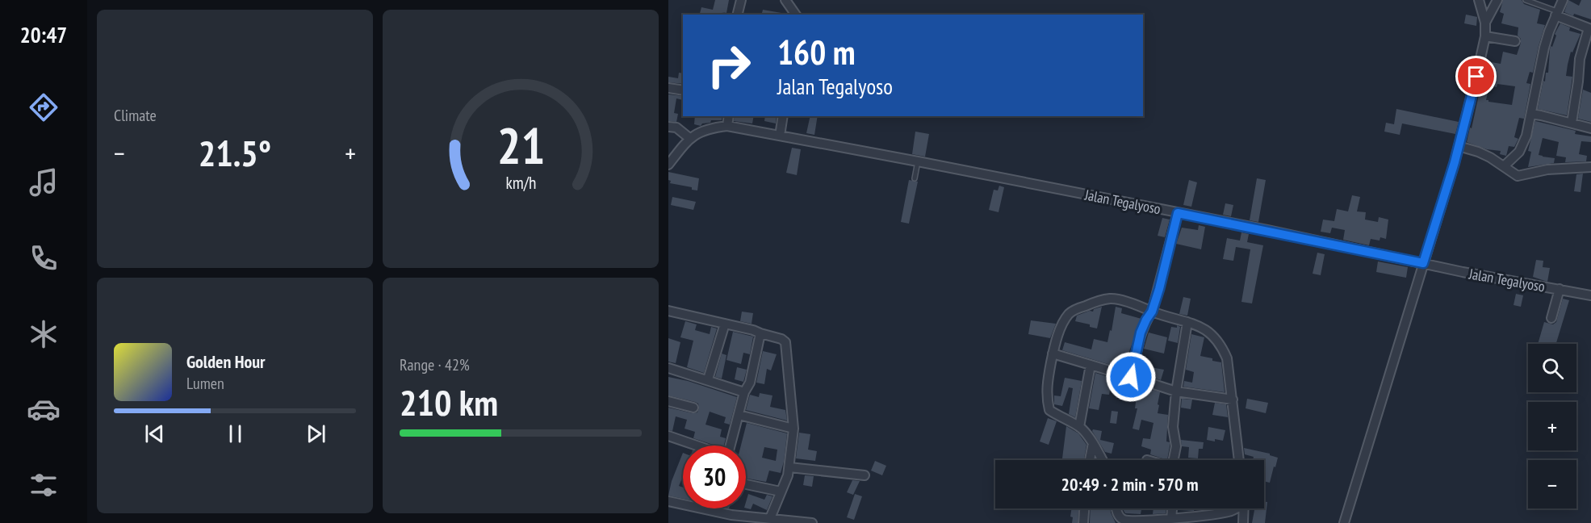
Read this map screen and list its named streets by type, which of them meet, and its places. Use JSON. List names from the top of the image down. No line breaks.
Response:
{"streets":{"street":["Jalan Tegalyoso"]},"page":{"tabs":"20:47","tile":["Climate",["Range · 42%","210 km"]],"turn":["160 m","Jalan Tegalyoso"],"heat":["−","21.5°","+"],"song":["Golden Hour","Lumen"],"map_buttons":["+","−"],"limit":"30","trip":"20:49 · 2 min · 570 m","gauge":["21","km/h"]}}
